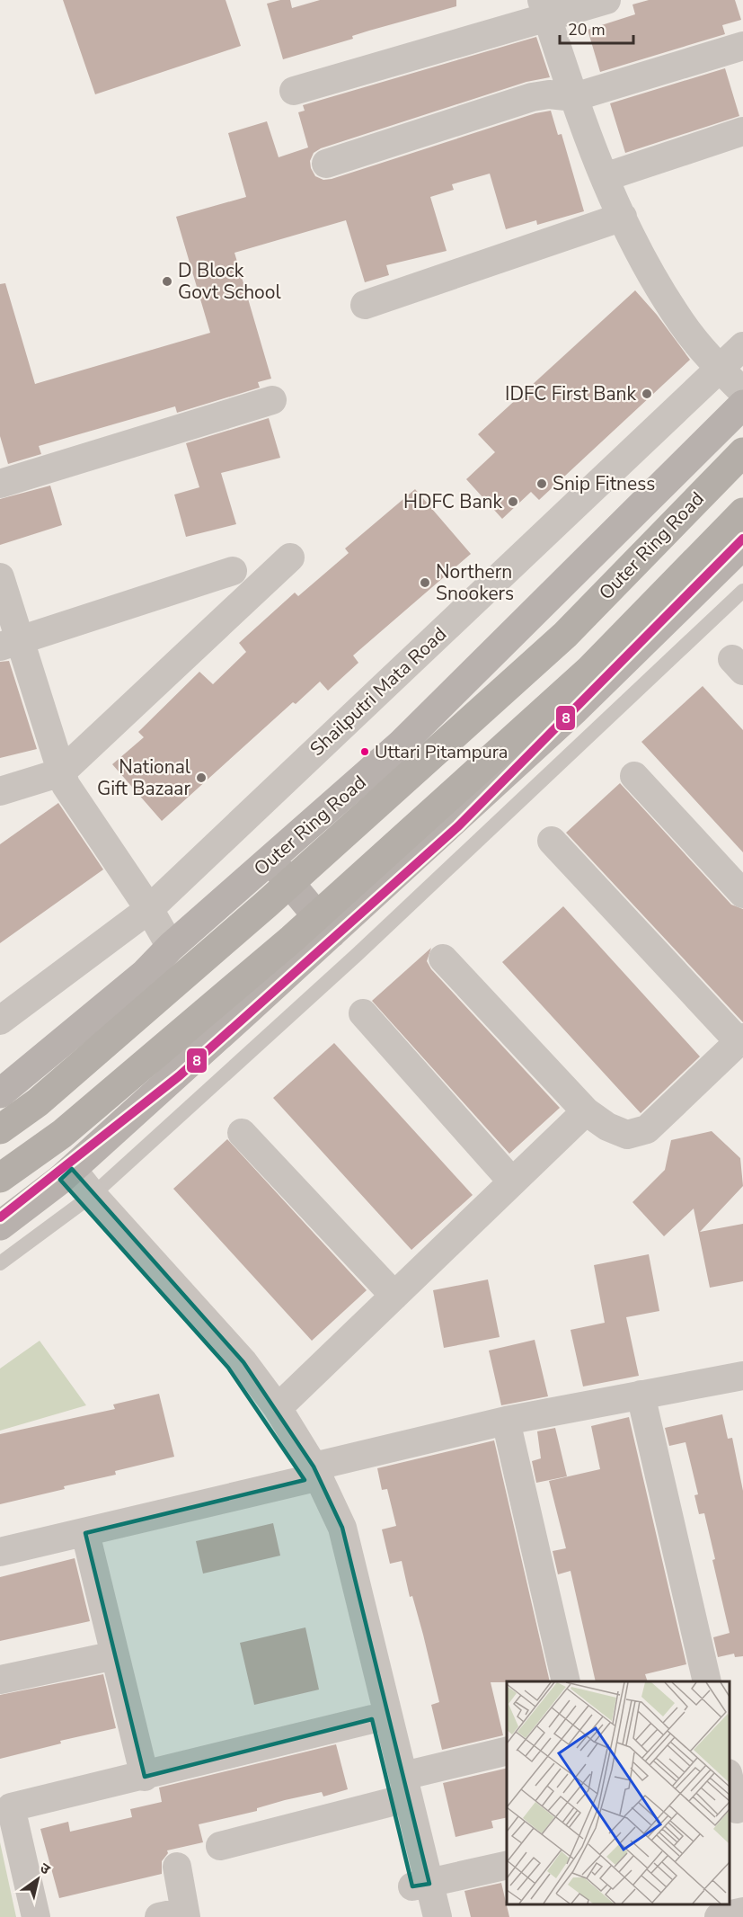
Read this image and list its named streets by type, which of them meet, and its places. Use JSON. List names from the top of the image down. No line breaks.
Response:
{"streets":{"highway":["Outer Ring Road"],"street":["Shailputri Mata Road"]},"places":["D Block Govt School","IDFC First Bank","Snip Fitness","HDFC Bank","Northern Snookers","Uttari Pitampura","National Gift Bazaar"],"lines":["transit line 8"],"scale_bar":"20 m","north":"top right"}
